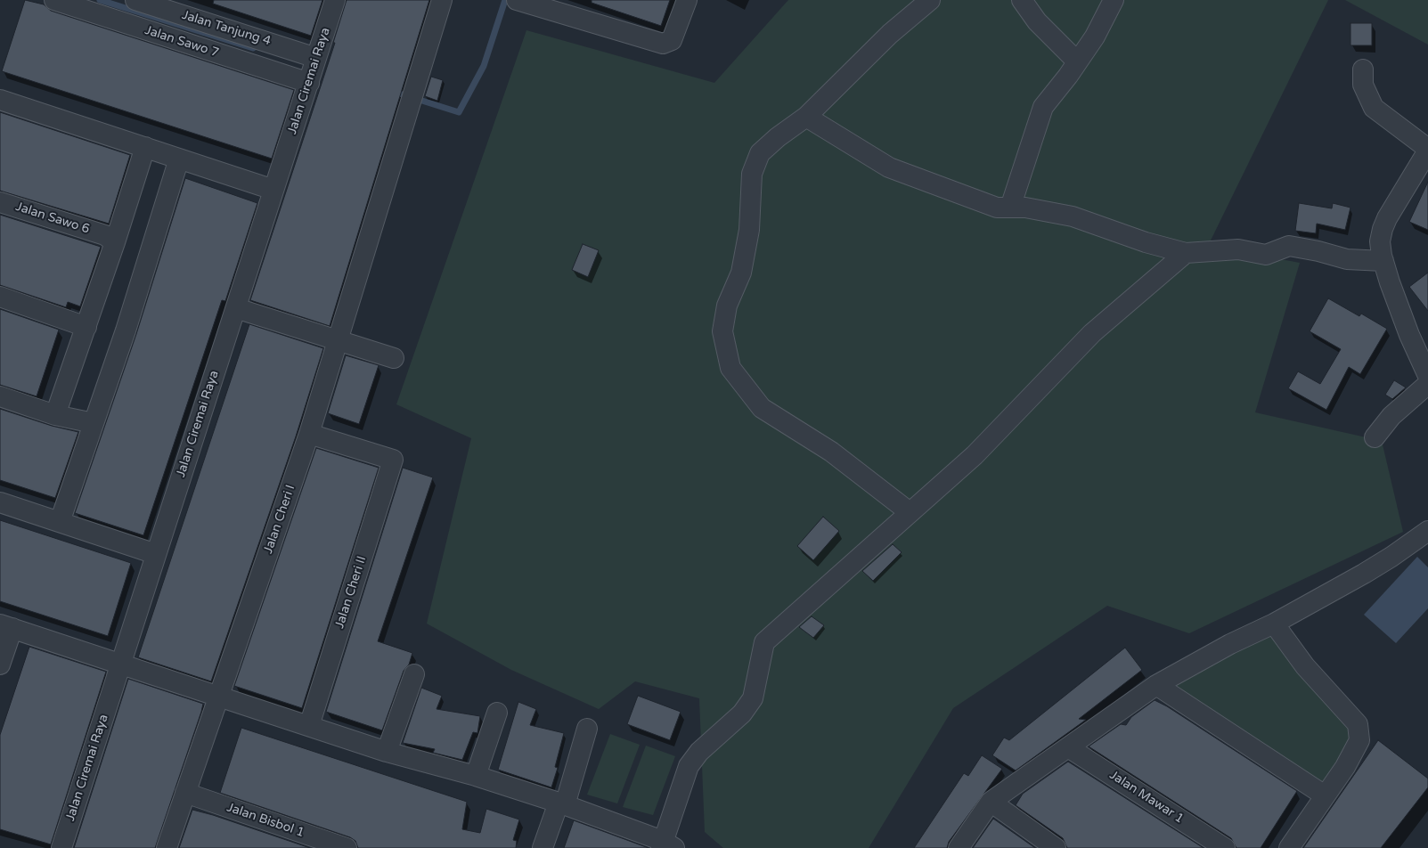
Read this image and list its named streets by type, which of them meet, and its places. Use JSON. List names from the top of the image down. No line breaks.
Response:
{"streets":{"street":["Jalan Tanjung 4","Jalan Sawo 7","Jalan Ciremai Raya","Jalan Sawo 6","Jalan Cheri I","Jalan Cheri II","Jalan Mawar 1","Jalan Bisbol 1"]},"crossings":[["Jalan Tanjung 4","Jalan Sawo 7"],["Jalan Tanjung 4","Jalan Ciremai Raya"],["Jalan Sawo 7","Jalan Ciremai Raya"],["Jalan Cheri I","Jalan Cheri II"],["Jalan Cheri I","Jalan Bisbol 1"]]}
